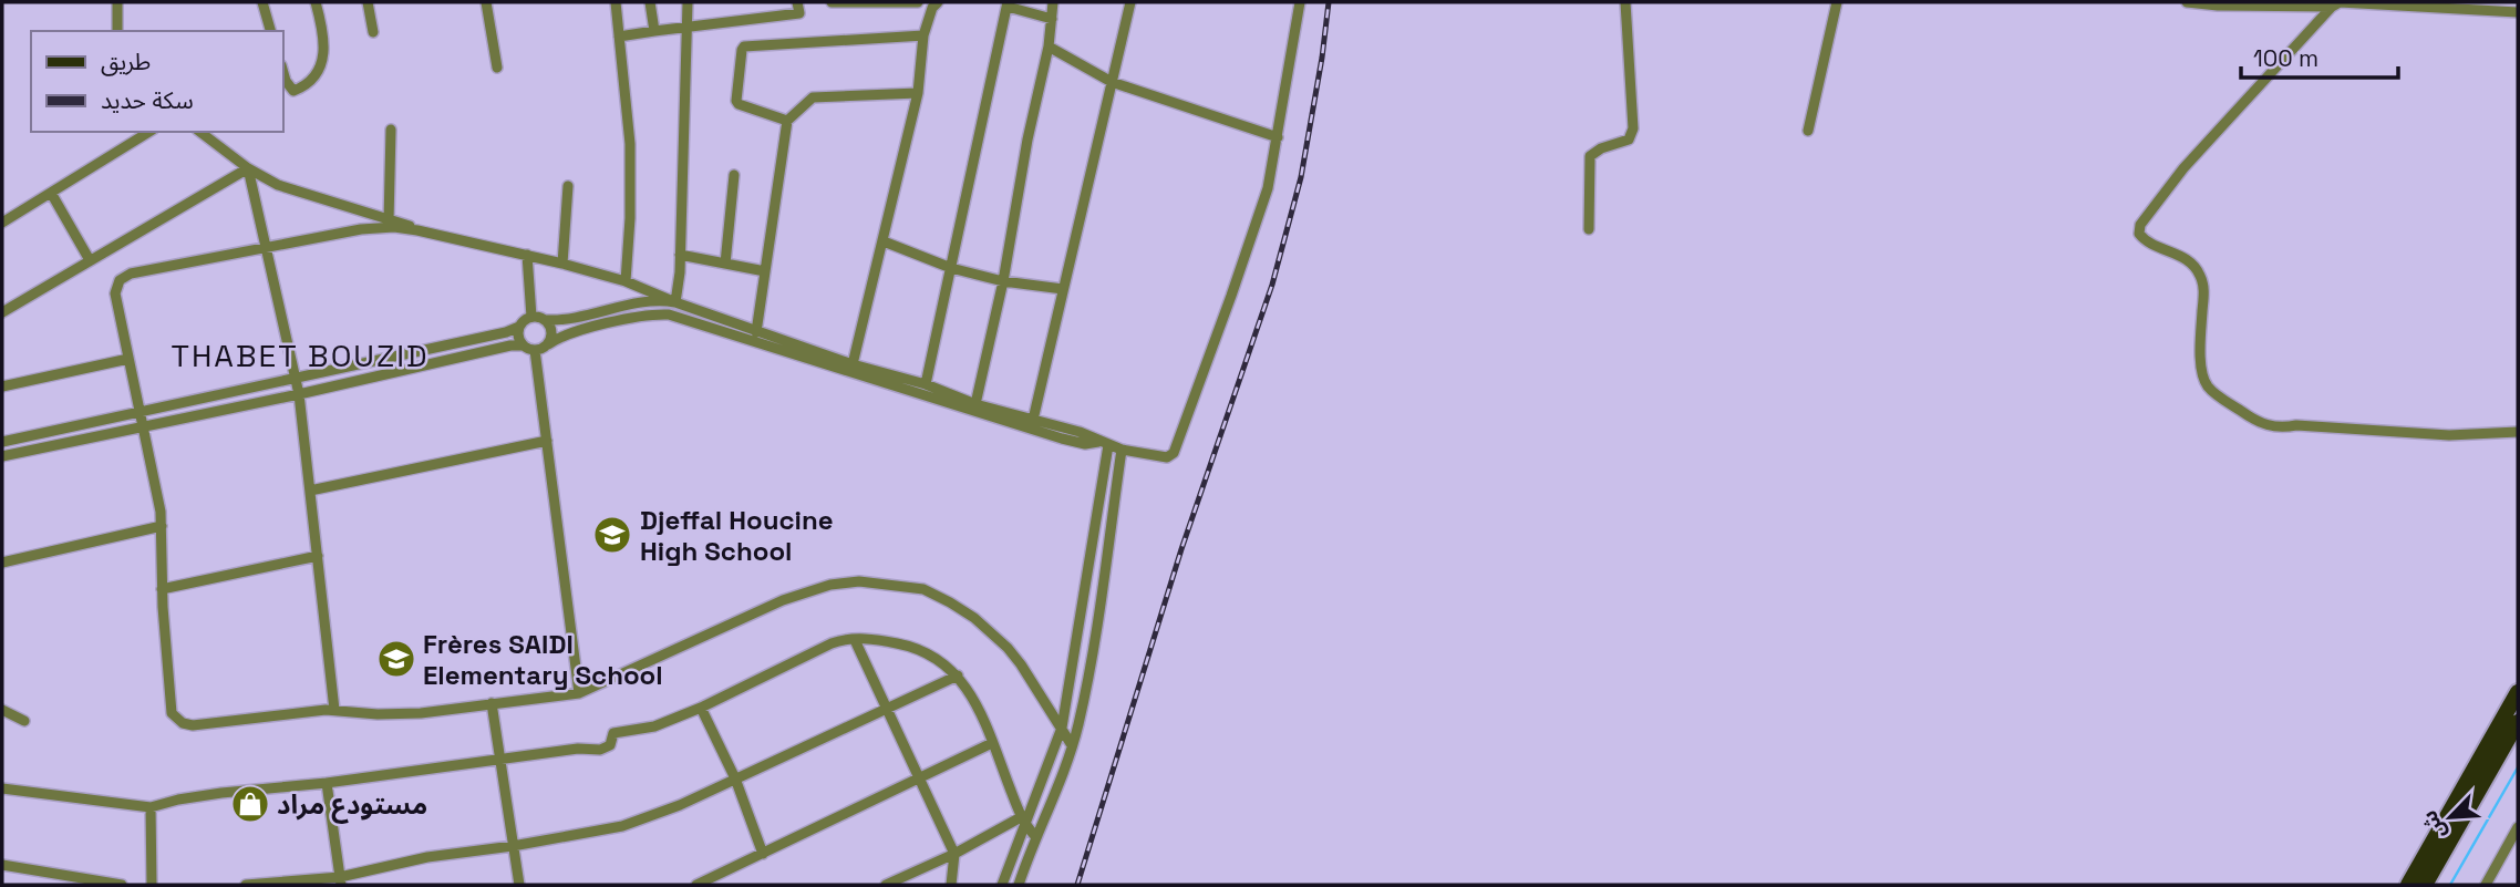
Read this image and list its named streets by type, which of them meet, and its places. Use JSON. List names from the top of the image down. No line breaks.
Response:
{"districts":["THABET BOUZID"],"places":{"school or university":["Djeffal Houcine High School","Frères SAIDI Elementary School"],"shop":["مستودع مراد"]},"legend":["طريق","سكة حديد"],"scale_bar":"100 m","north":"bottom left"}
